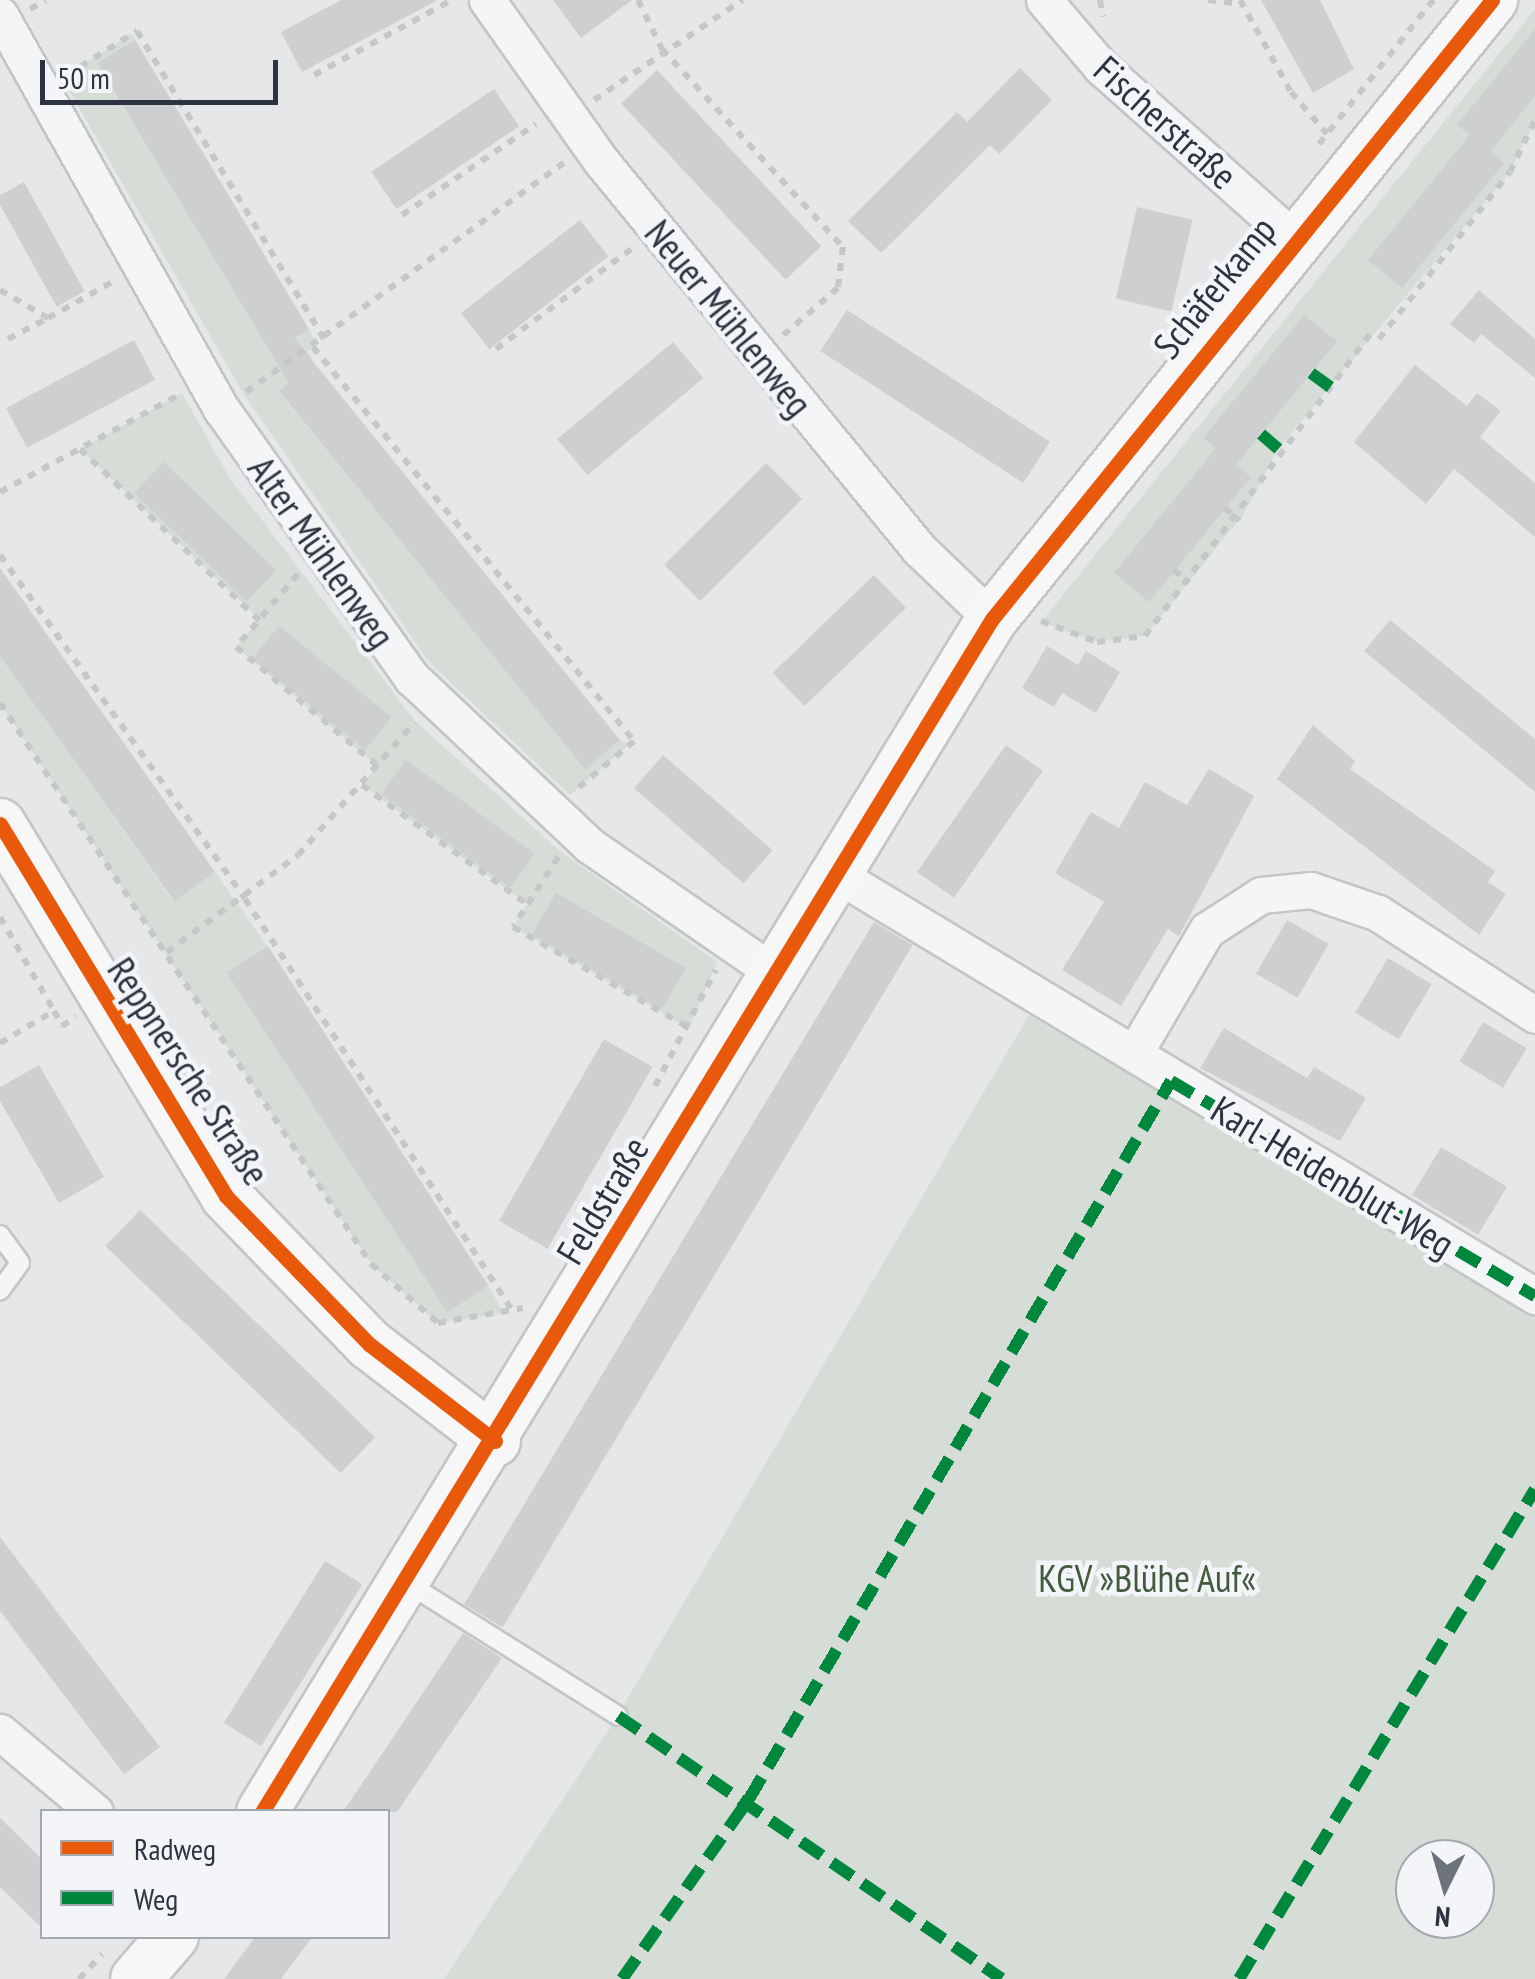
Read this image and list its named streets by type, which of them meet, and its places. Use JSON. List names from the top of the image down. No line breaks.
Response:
{"streets":{"street":["Fischerstraße","Schäferkamp","Neuer Mühlenweg","Alter Mühlenweg","Reppnersche Straße","Karl-Heidenblut-Weg","Feldstraße"]},"crossings":[["Fischerstraße","Schäferkamp"],["Schäferkamp","Neuer Mühlenweg"],["Schäferkamp","Feldstraße"],["Neuer Mühlenweg","Feldstraße"],["Alter Mühlenweg","Feldstraße"],["Reppnersche Straße","Feldstraße"],["Karl-Heidenblut-Weg","Feldstraße"]],"parks":["KGV »Blühe Auf«"],"legend":["Radweg","Weg"],"scale_bar":"50 m","north":"bottom"}
